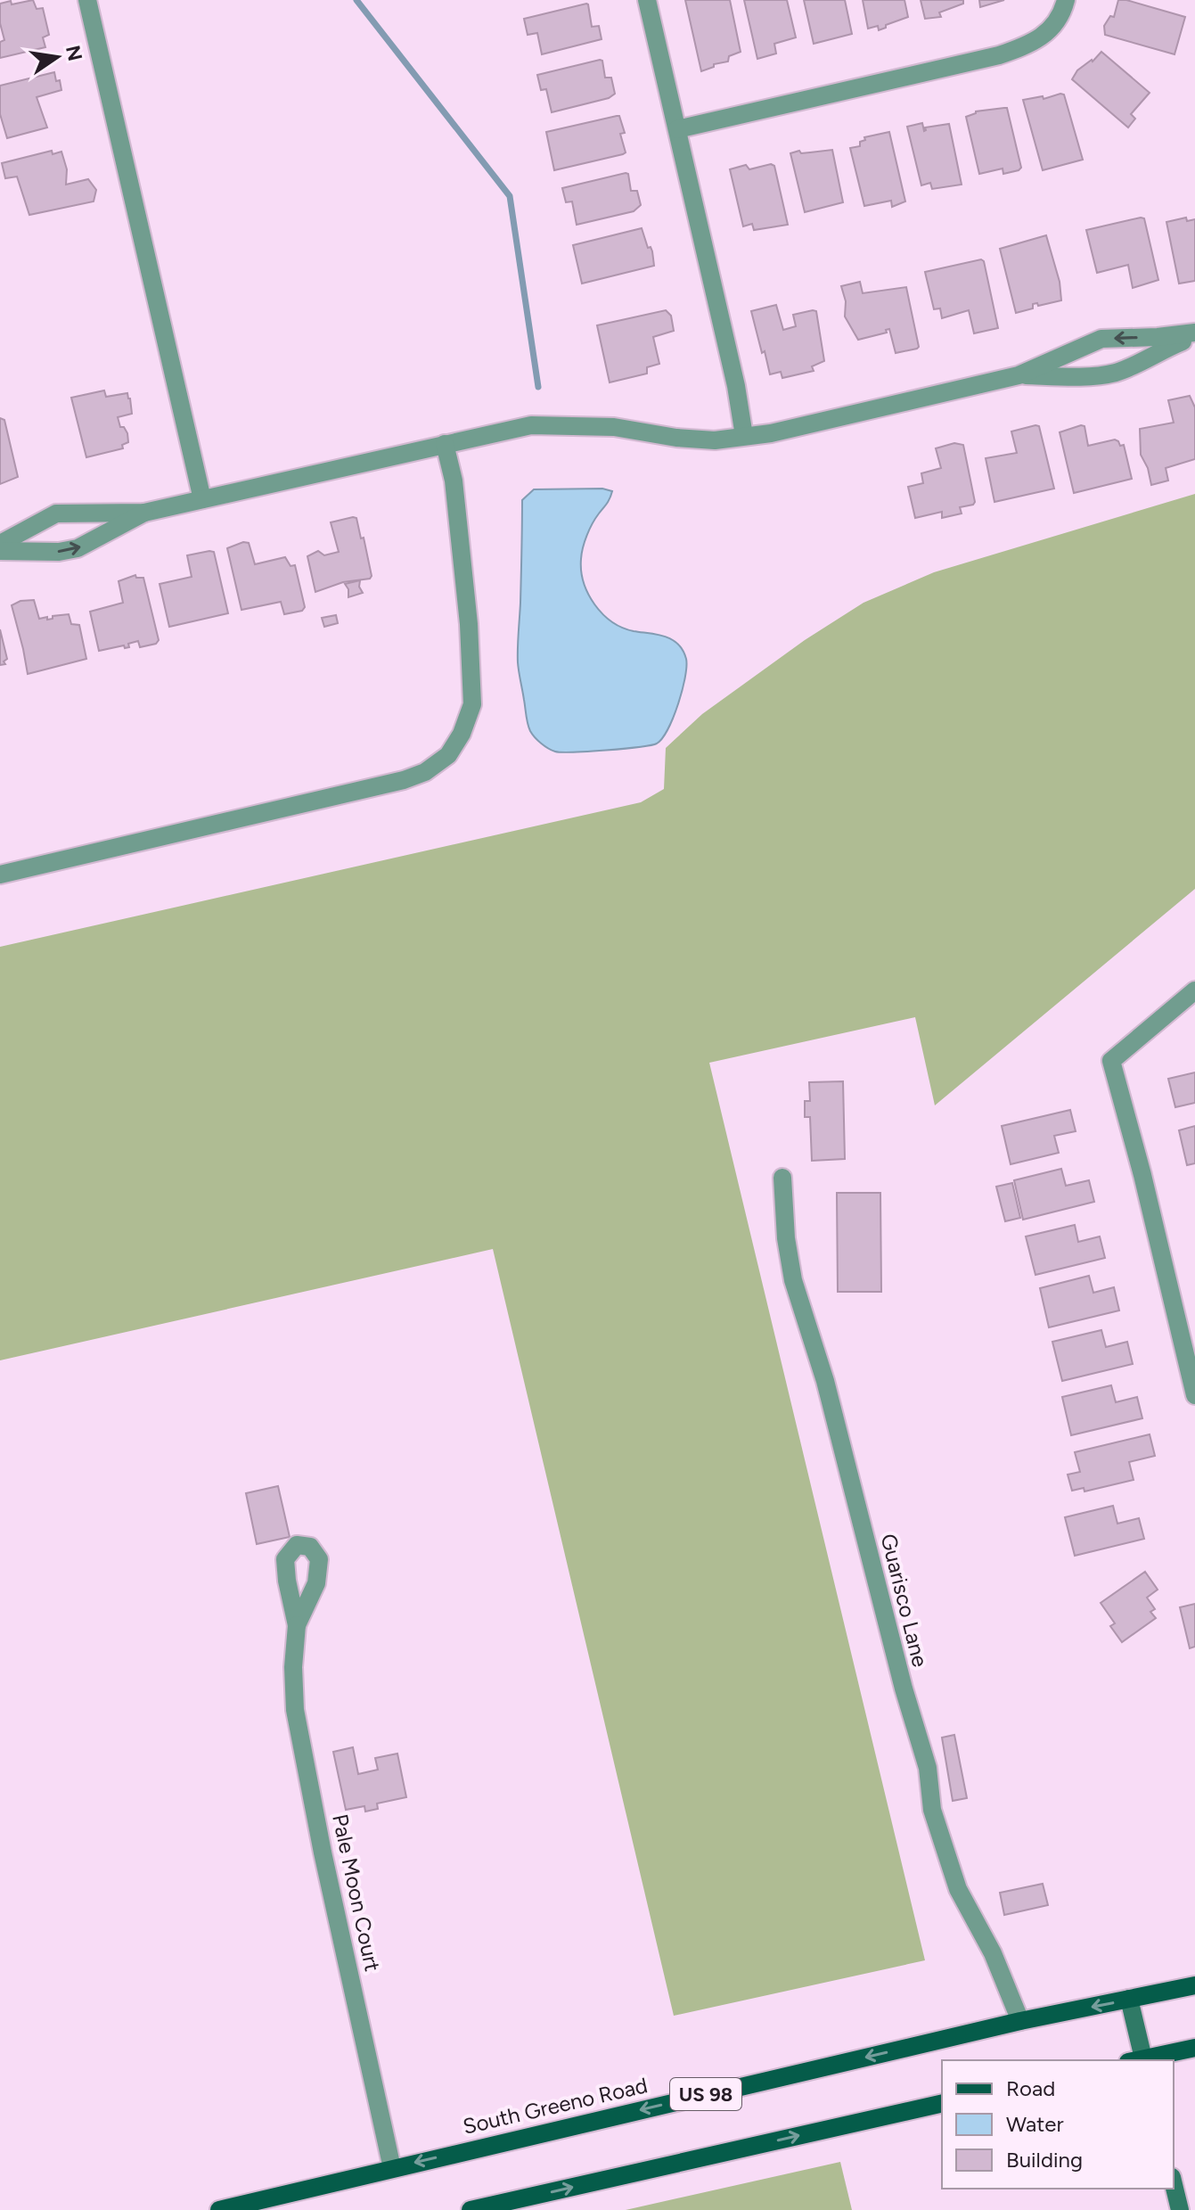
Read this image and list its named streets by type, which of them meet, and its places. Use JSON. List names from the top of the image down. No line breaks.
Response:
{"streets":{"main road":["US 98","South Greeno Road"],"street":["Guarisco Lane","Pale Moon Court"]},"crossings":[["Guarisco Lane","South Greeno Road"],["Pale Moon Court","South Greeno Road"]],"legend":["Road","Water","Building"],"north":"right"}
